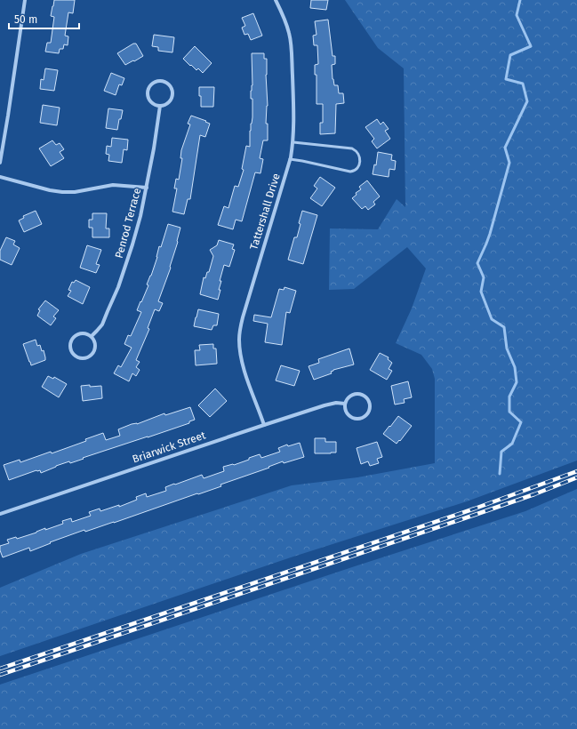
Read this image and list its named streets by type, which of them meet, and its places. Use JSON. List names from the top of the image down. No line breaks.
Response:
{"streets":{"street":["Tattershall Drive","Penrod Terrace","Briarwick Street"]},"crossings":[["Tattershall Drive","Briarwick Street"]],"scale_bar":"50 m"}
